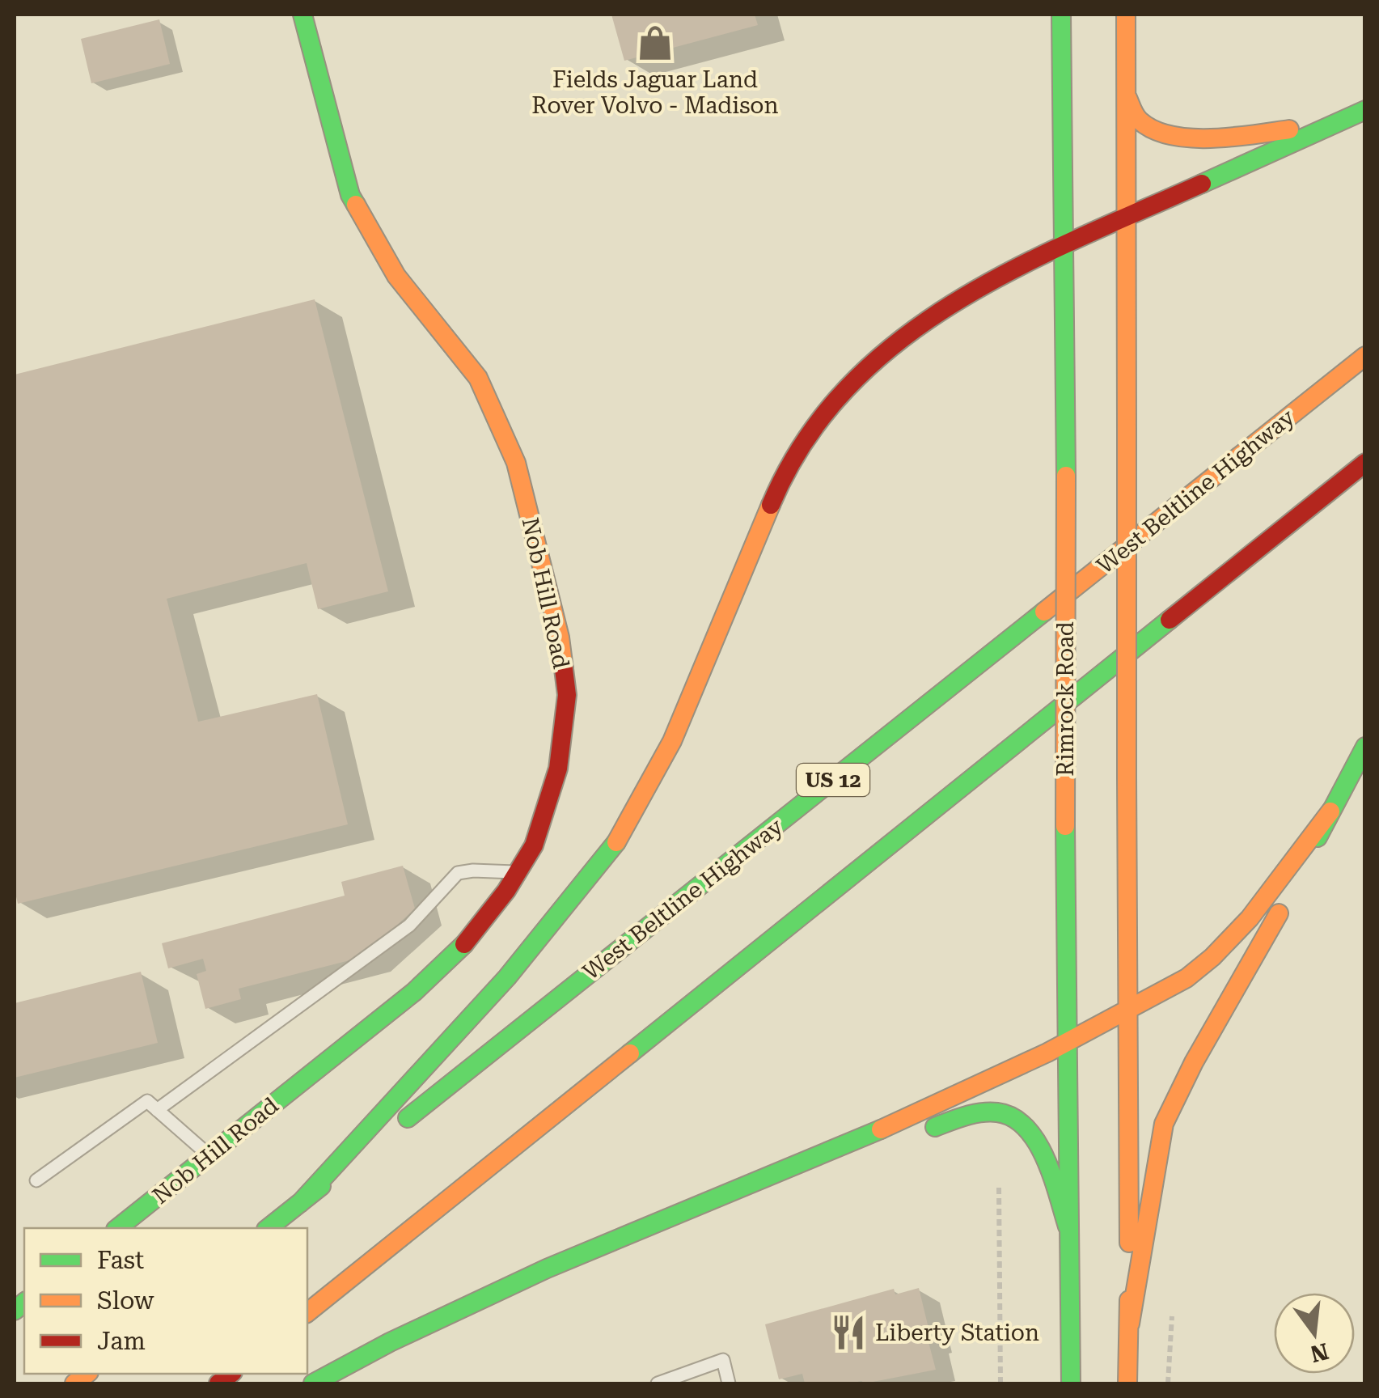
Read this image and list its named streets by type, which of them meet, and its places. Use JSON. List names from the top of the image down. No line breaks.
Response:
{"streets":{"main road":["West Beltline Highway","Nob Hill Road","Rimrock Road","US 12"]},"places":{"shop":["Fields Jaguar Land Rover Volvo - Madison"],"restaurant":["Liberty Station"]},"legend":["Fast","Slow","Jam"],"north":"bottom"}
